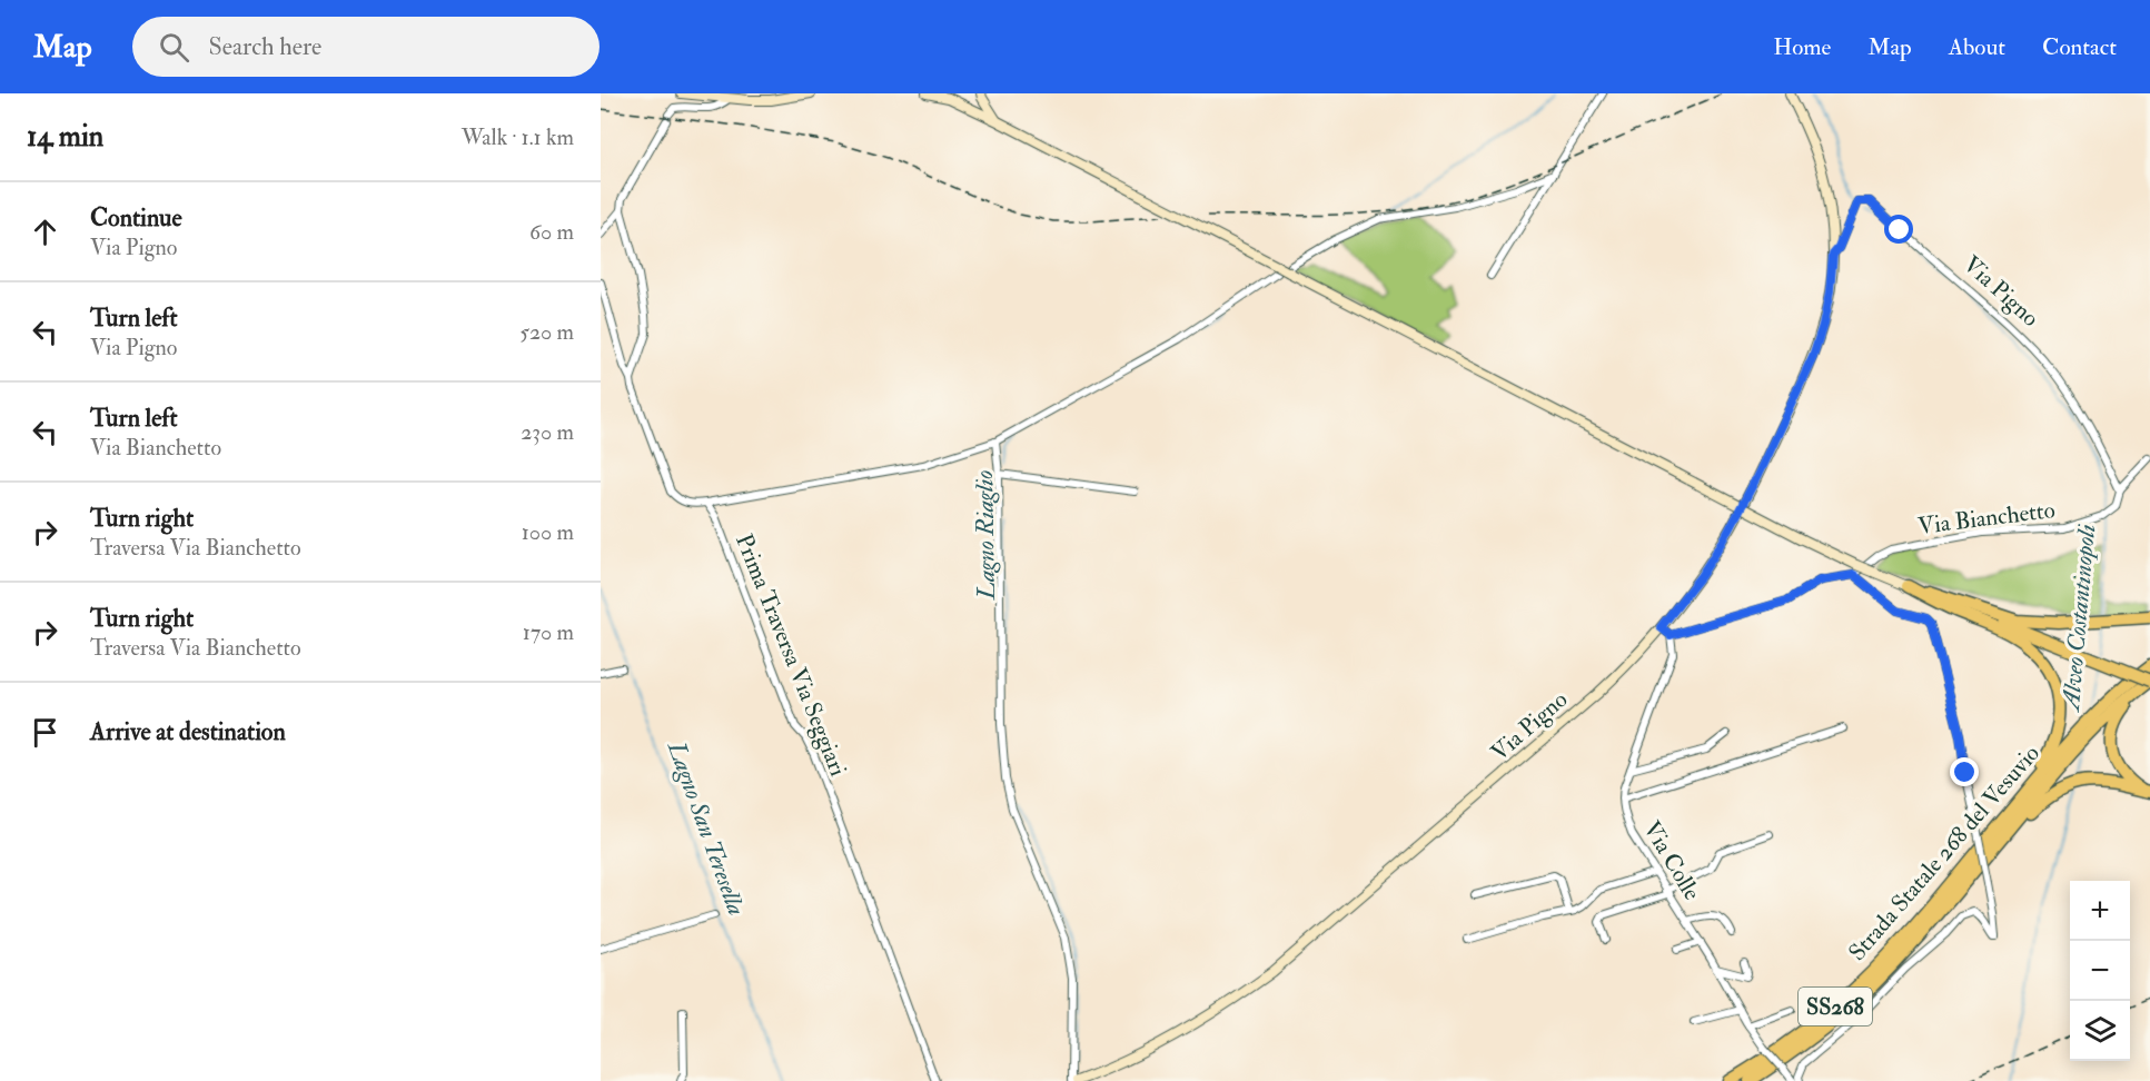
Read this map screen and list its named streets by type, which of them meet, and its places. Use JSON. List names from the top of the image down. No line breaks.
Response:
{"streets":{"highway":["Strada Statale 268 del Vesuvio","SS268"],"street":["Via Pigno","Via Bianchetto","Prima Traversa Via Seggiari","Via Colle"]},"crossings":[["Via Pigno","Via Bianchetto"],["Via Bianchetto","Via Colle"]],"water":["Lagno Riaglio","Alveo Costantinopoli","Lagno San Teresella"],"page":{"header":"Map","search":"Search here","nav":["Home","Map","About","Contact"],"heading":["14 min","Walk · 1.1 km"],"list":[["Continue","Via Pigno","60 m"],["Turn left","Via Pigno","520 m"],["Turn left","Via Bianchetto","230 m"],["Turn right","Traversa Via Bianchetto","100 m"],["Turn right","Traversa Via Bianchetto","170 m"],"Arrive at destination"],"map_buttons":["+","−"]}}
